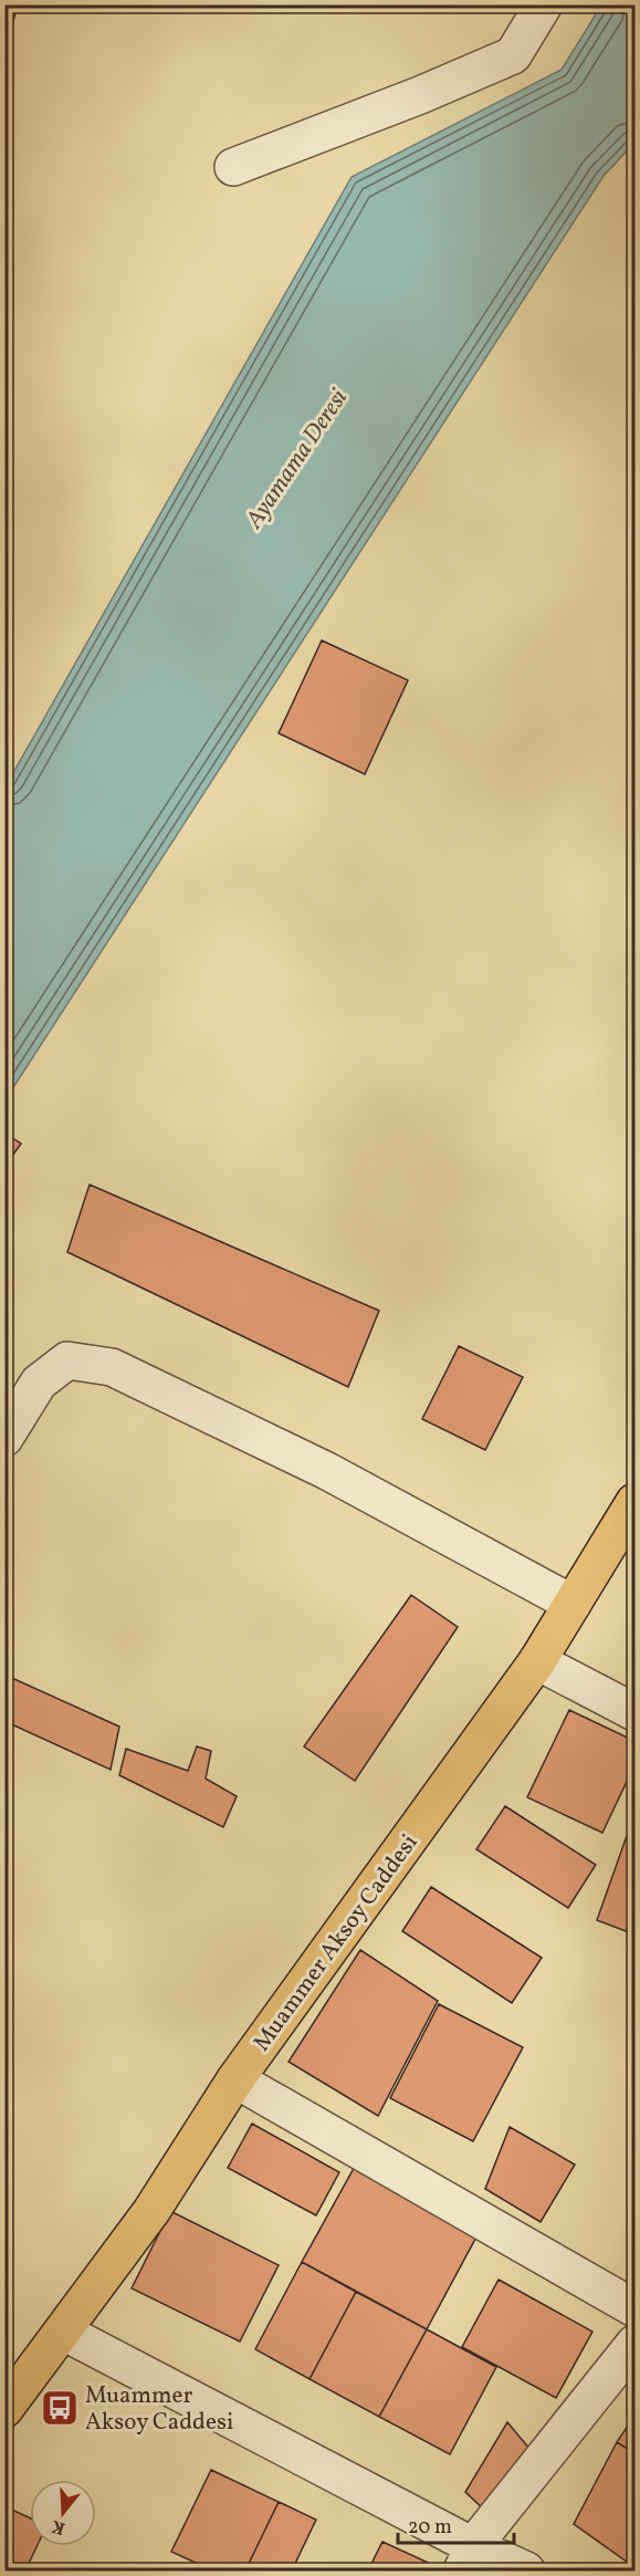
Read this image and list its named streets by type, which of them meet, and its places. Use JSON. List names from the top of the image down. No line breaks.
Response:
{"streets":{"main road":["Muammer Aksoy Caddesi"]},"water":["Ayamama Deresi"],"places":{"bus stop":["Muammer Aksoy Caddesi"]},"scale_bar":"20 m","north":"bottom"}
